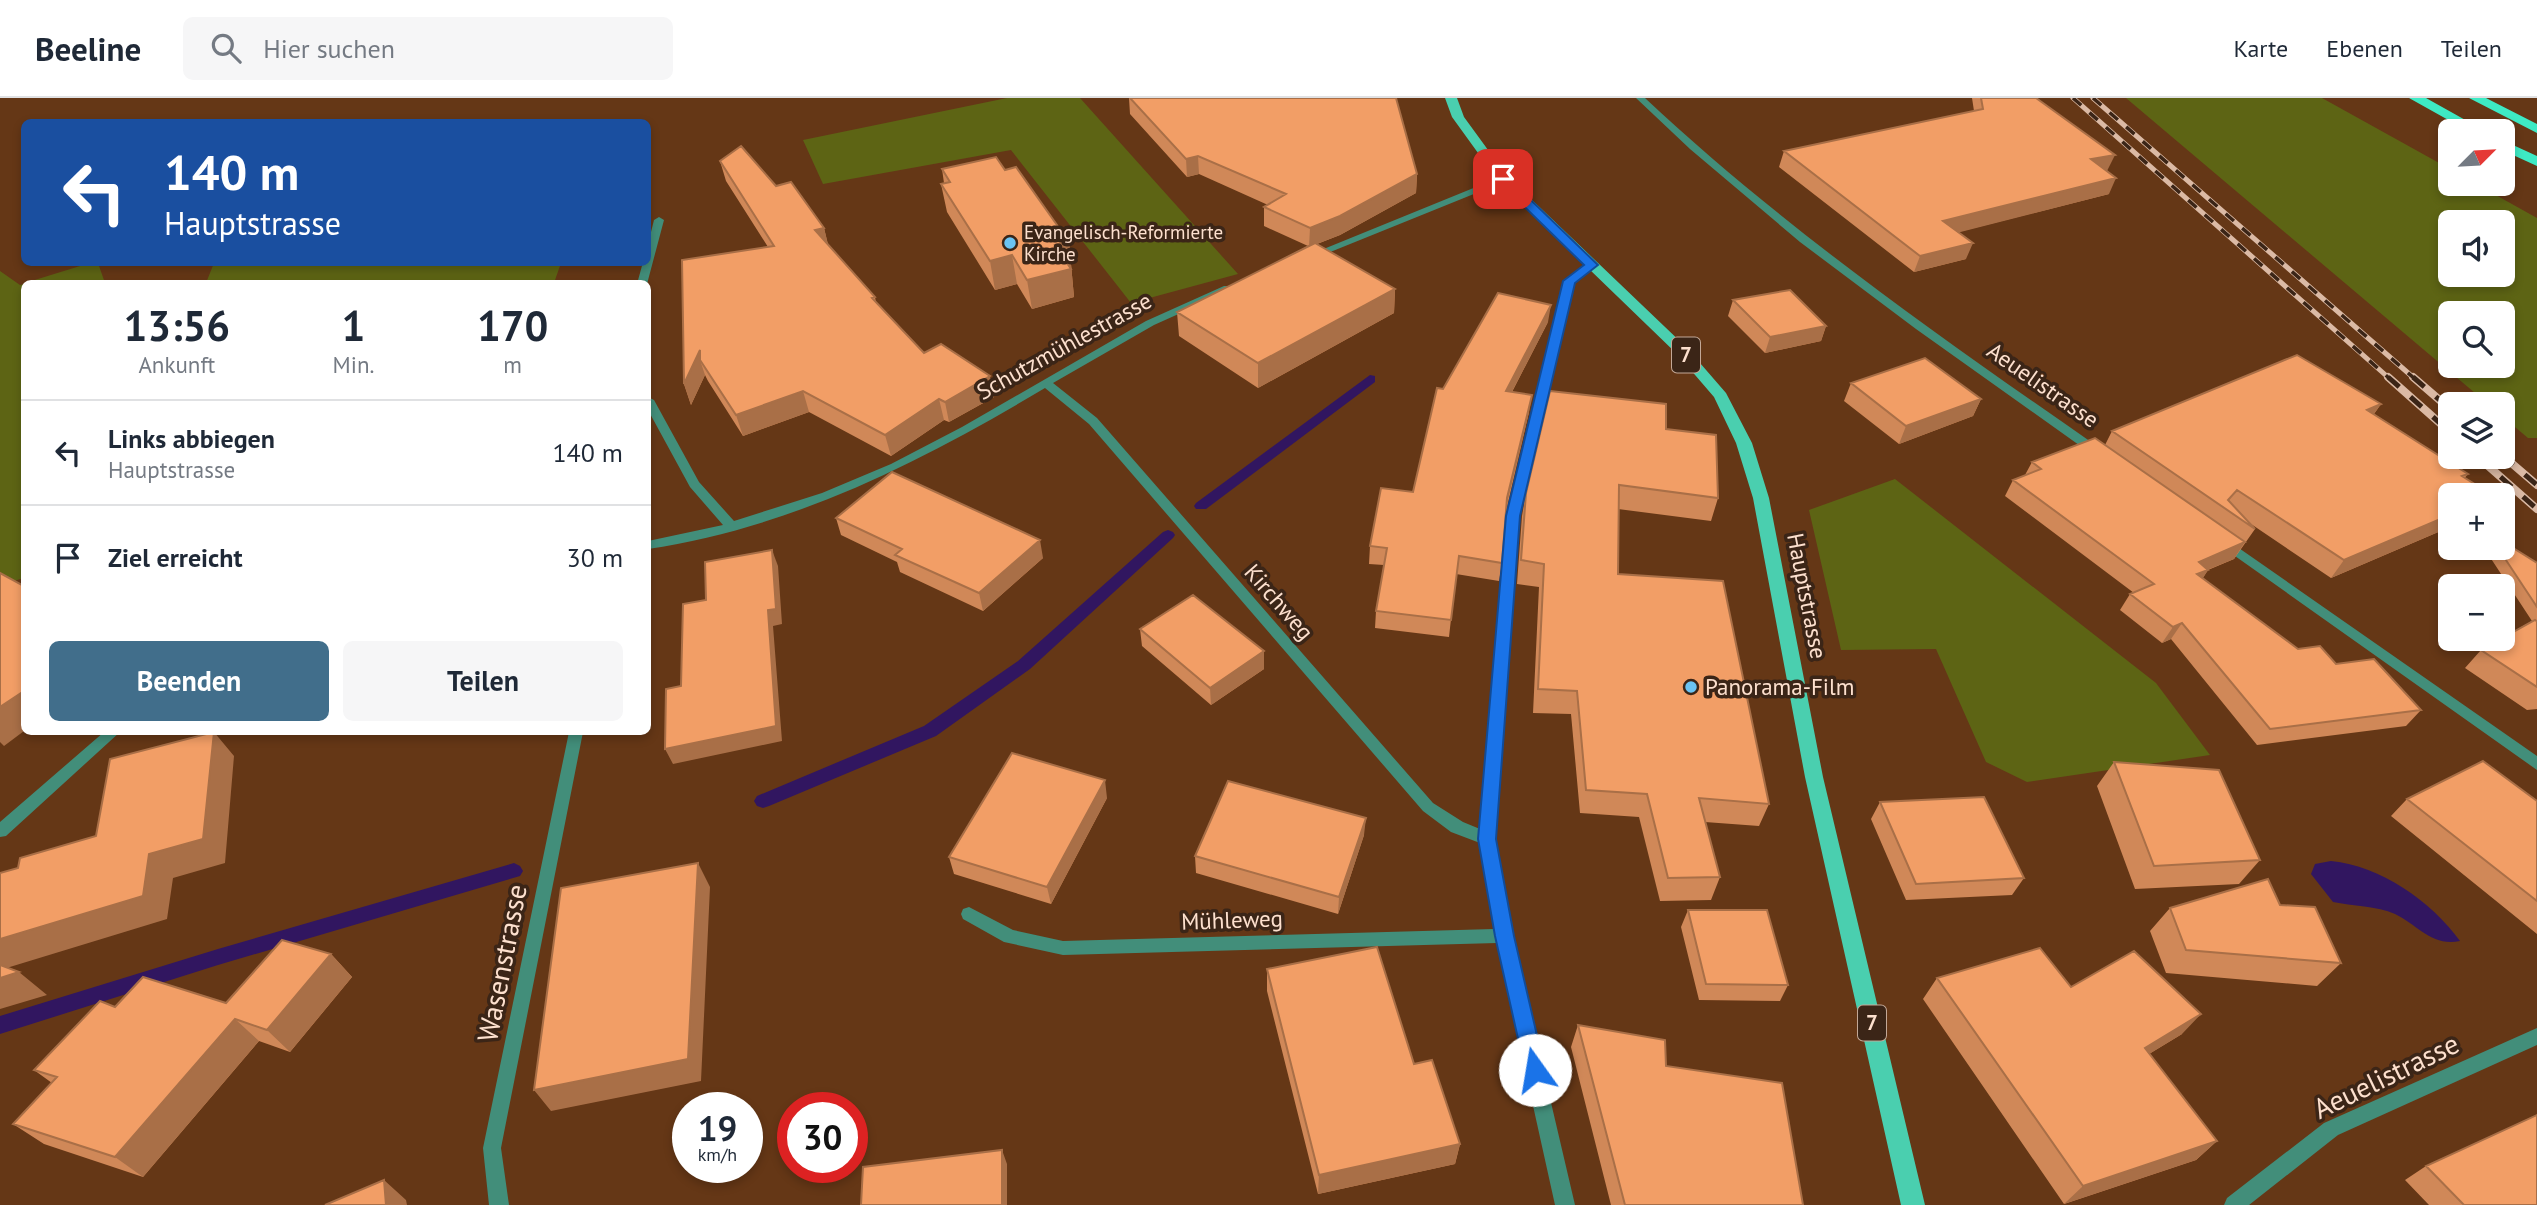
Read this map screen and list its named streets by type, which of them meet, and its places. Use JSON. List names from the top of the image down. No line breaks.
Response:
{"streets":{"main road":["7","Hauptstrasse"],"street":["Schutzmühlestrasse","Aeuelistrasse","Kirchweg","Mühleweg","Wasenstrasse"]},"crossings":[["Schutzmühlestrasse","Kirchweg"]],"places":["Evangelisch-Reformierte Kirche","Panorama-Film"],"north":"top right","page":{"header":"Beeline","search":"Hier suchen","nav":["Karte","Ebenen","Teilen"],"map_buttons":["+","−"],"turn":["140 m","Hauptstrasse"],"eta":["13:56","Ankunft","1","Min.","170","m"],"list":[{"name":"Links abbiegen","note":"Hauptstrasse","value":"140 m"},{"name":"Ziel erreicht","value":"30 m"}],"buttons":["Beenden","Teilen"],"speed":"19 km/h","limit":"30"}}
